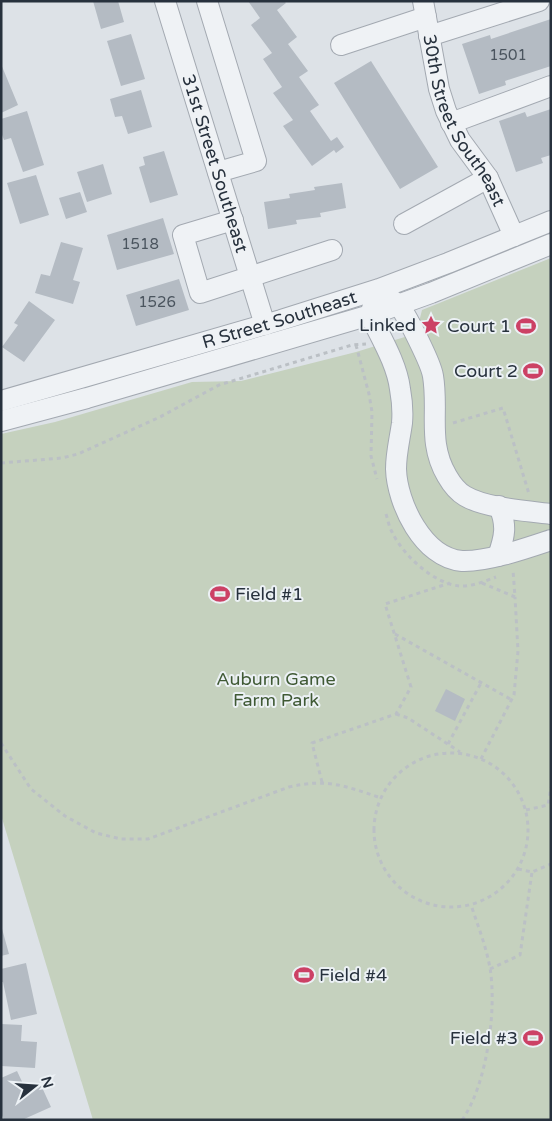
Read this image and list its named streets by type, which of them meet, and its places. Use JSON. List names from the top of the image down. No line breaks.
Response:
{"streets":{"street":["30th Street Southeast","31st Street Southeast","R Street Southeast"]},"crossings":[["30th Street Southeast","R Street Southeast"],["31st Street Southeast","R Street Southeast"]],"parks":["Auburn Game Farm Park"],"places":{"place":["Linked"],"sports":["Court 1","Court 2","Field #1","Field #4","Field #3"]},"house_numbers":["1501","1518","1526"],"north":"right"}
